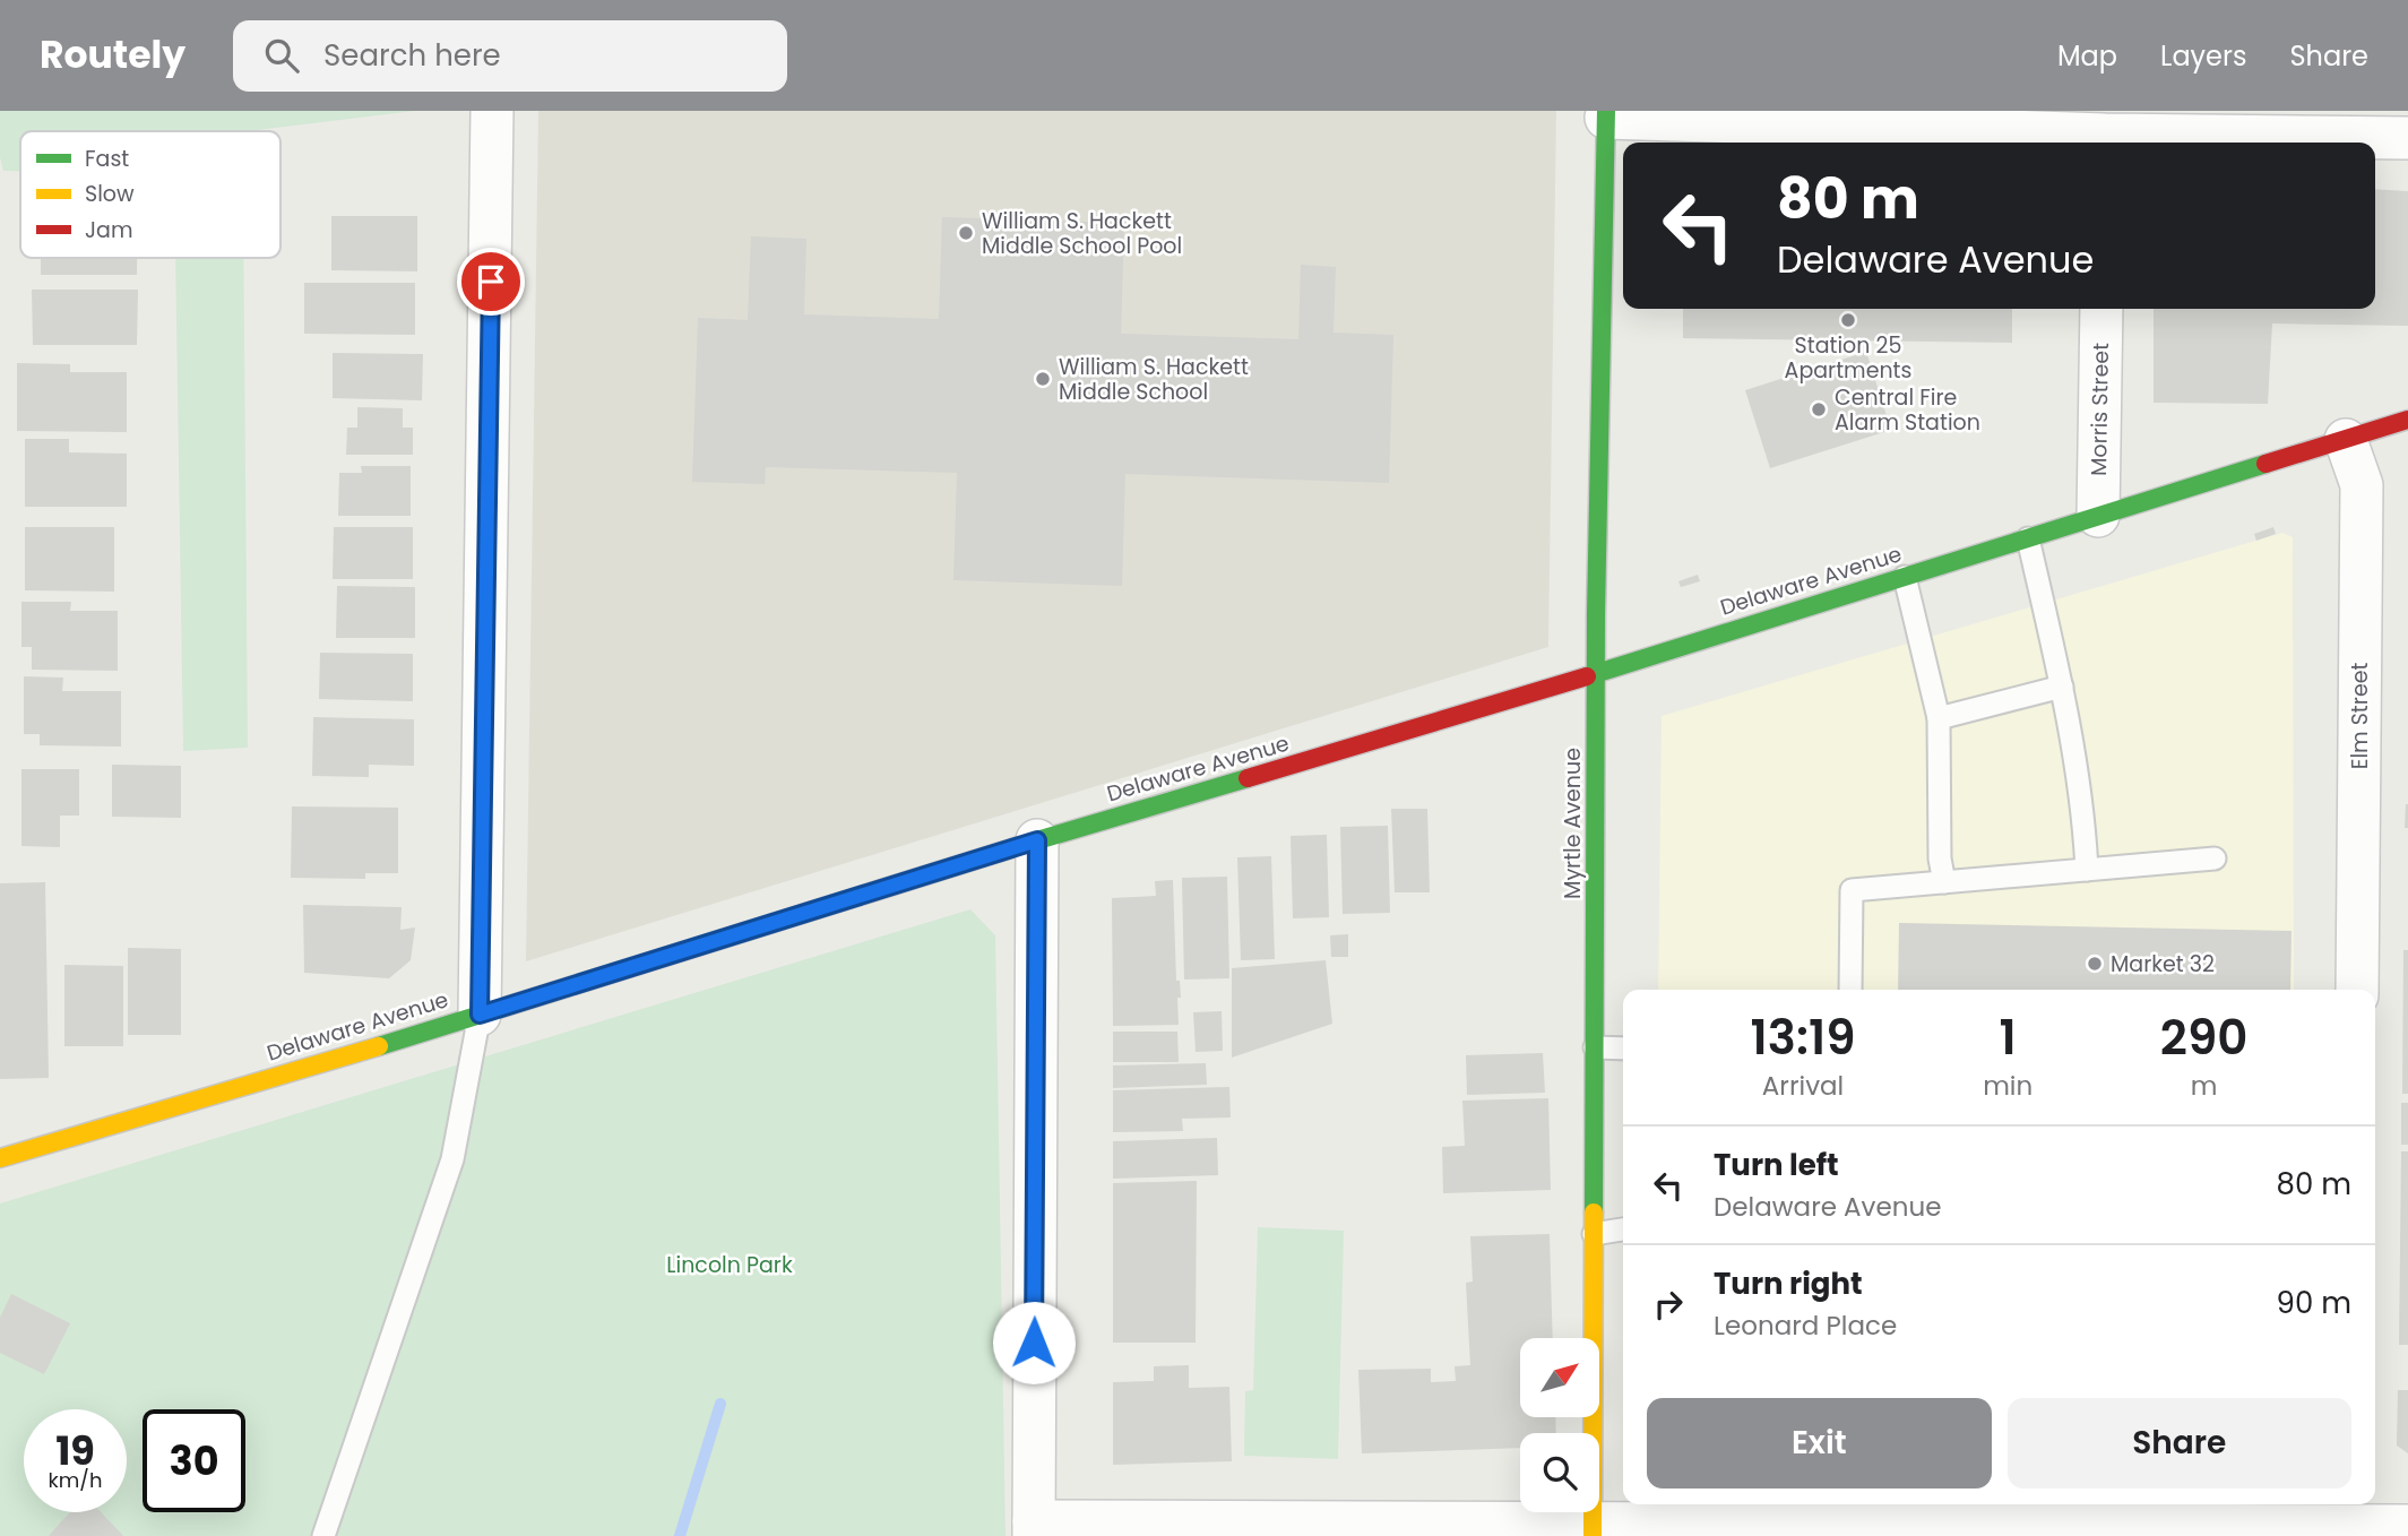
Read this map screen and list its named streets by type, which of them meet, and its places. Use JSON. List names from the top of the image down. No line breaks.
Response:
{"streets":{"main road":["Delaware Avenue","Myrtle Avenue"],"street":["Morris Street","Elm Street"]},"crossings":[["Morris Street","Delaware Avenue"],["Delaware Avenue","Elm Street"],["Delaware Avenue","Myrtle Avenue"]],"parks":["Lincoln Park"],"places":["William S. Hackett Middle School Pool","Station 25 Apartments","William S. Hackett Middle School","Central Fire Alarm Station","Market 32"],"legend":["Fast","Slow","Jam"],"north":"top right","page":{"header":"Routely","search":"Search here","nav":["Map","Layers","Share"],"turn":["80 m","Delaware Avenue"],"eta":["13:19","Arrival","1","min","290","m"],"list":[{"name":"Turn left","note":"Delaware Avenue","value":"80 m"},{"name":"Turn right","note":"Leonard Place","value":"90 m"}],"buttons":["Exit","Share"],"speed":"19 km/h","limit":"30"}}
